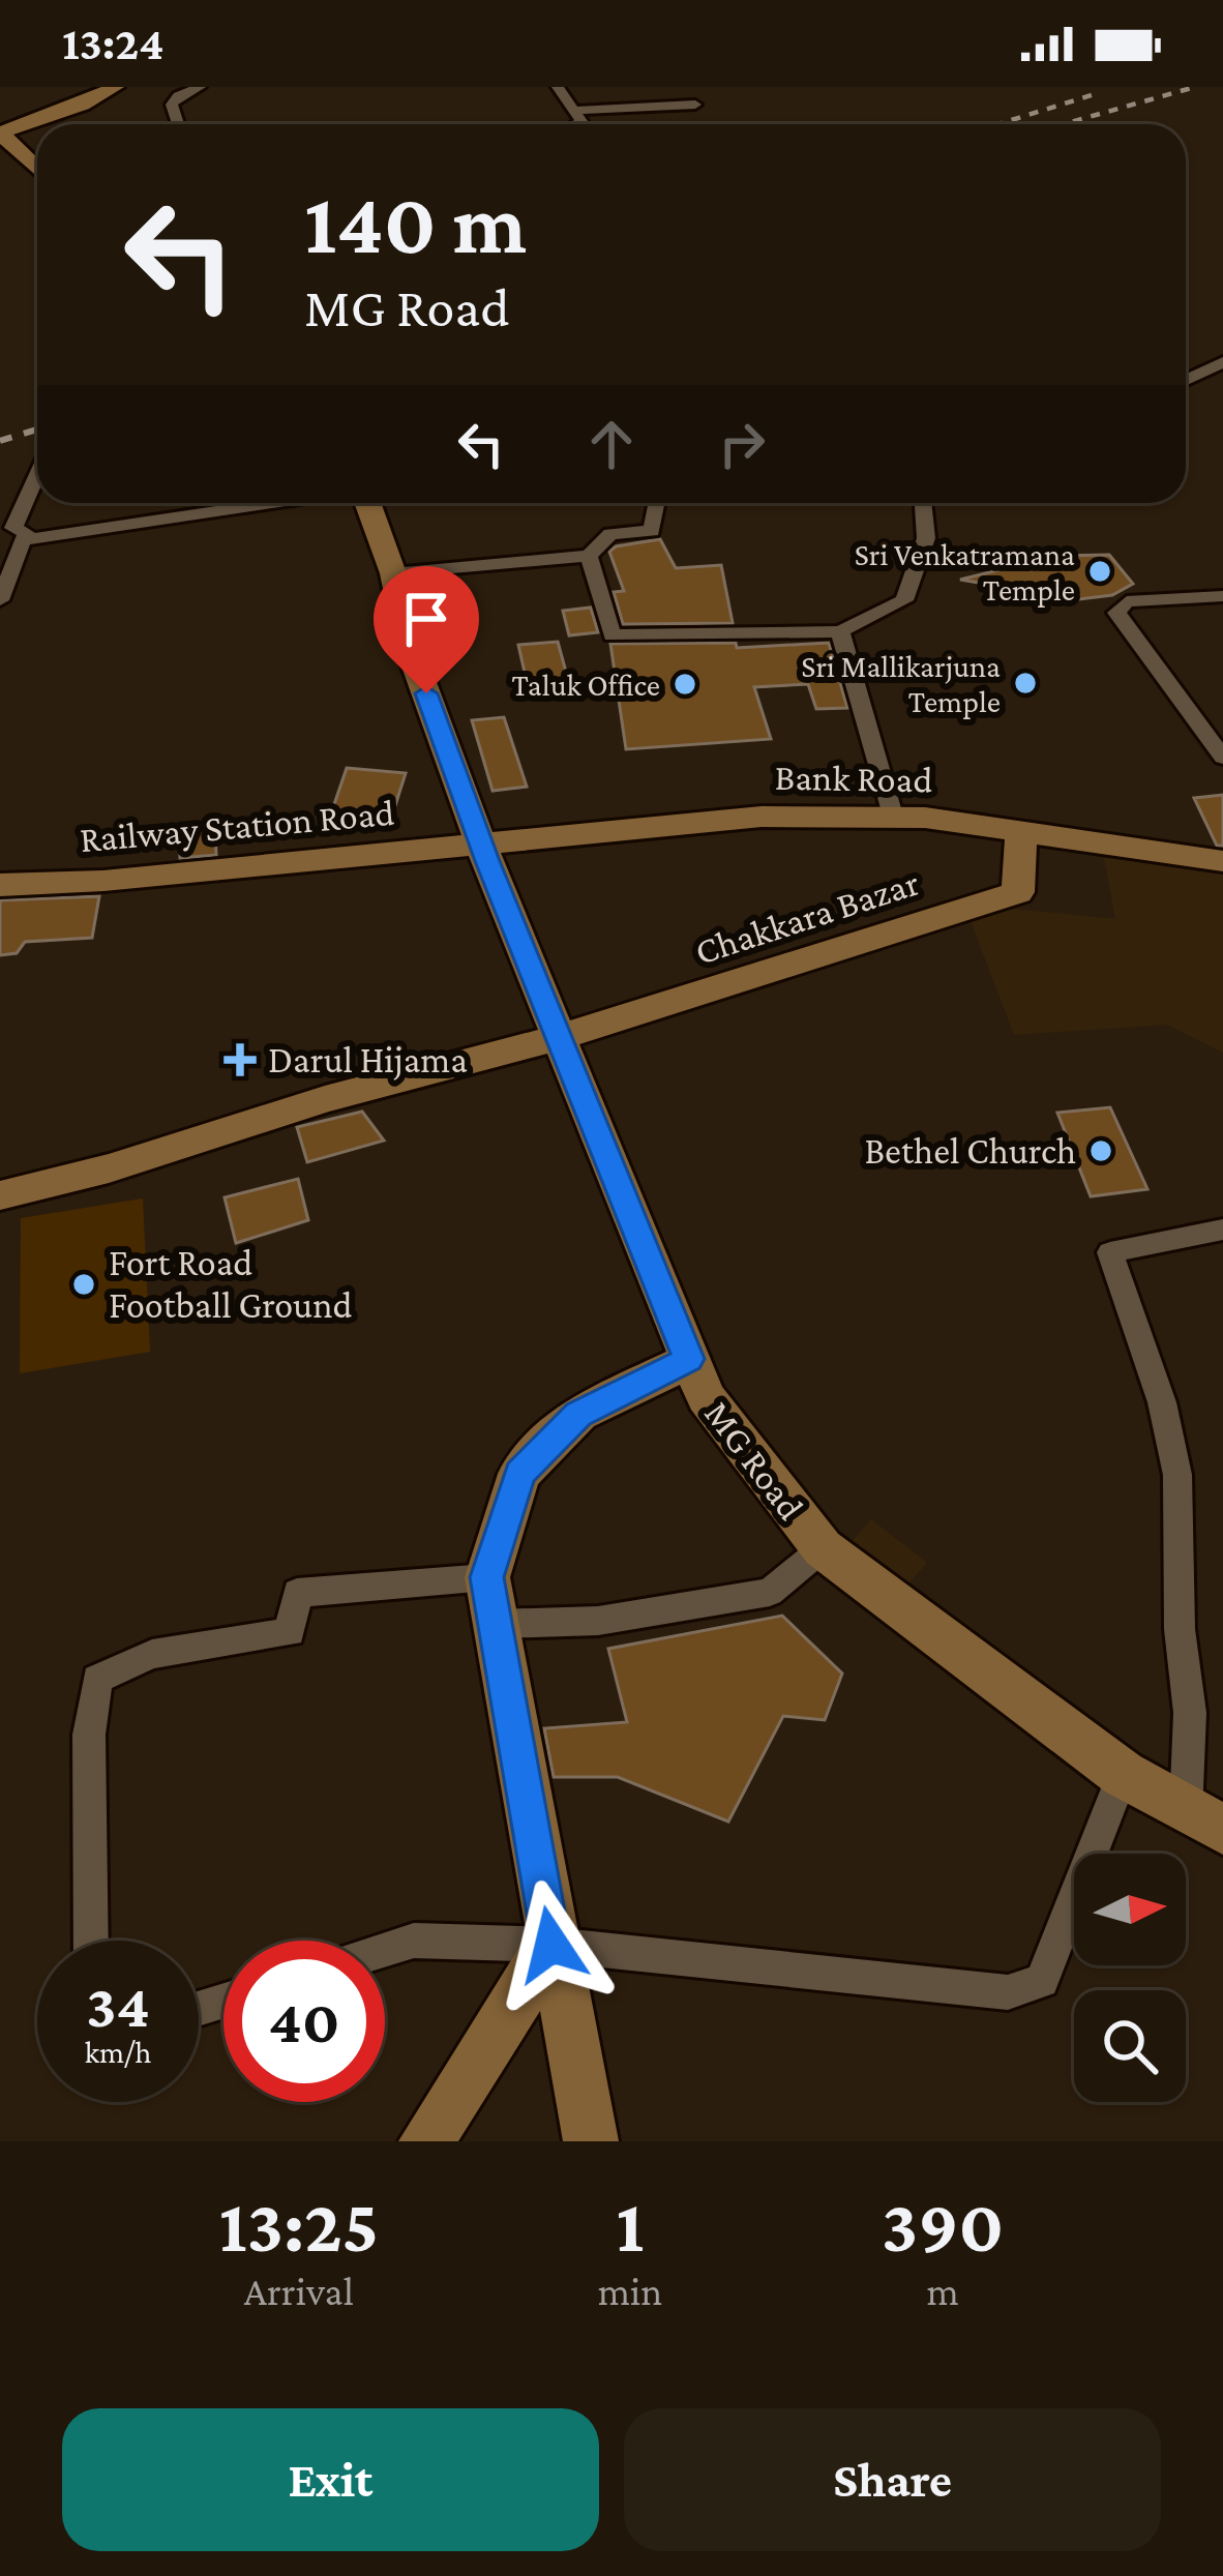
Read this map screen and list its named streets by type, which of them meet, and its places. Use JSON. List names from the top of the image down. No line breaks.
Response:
{"streets":{"street":["Bank Road","Railway Station Road","Chakkara Bazar","MG Road"]},"crossings":[["Bank Road","Railway Station Road"],["Bank Road","Chakkara Bazar"],["Bank Road","MG Road"],["Railway Station Road","MG Road"],["Chakkara Bazar","MG Road"]],"places":{"other":["Sri Venkatramana Temple","Sri Mallikarjuna Temple","Taluk Office","Bethel Church","Fort Road Football Ground"],"health":["Darul Hijama"]},"north":"right","page":{"status":"13:24","turn":["140 m","MG Road"],"speed":"34 km/h","limit":"40","eta":["13:25","Arrival","1","min","390","m"],"buttons":["Exit","Share"]}}
